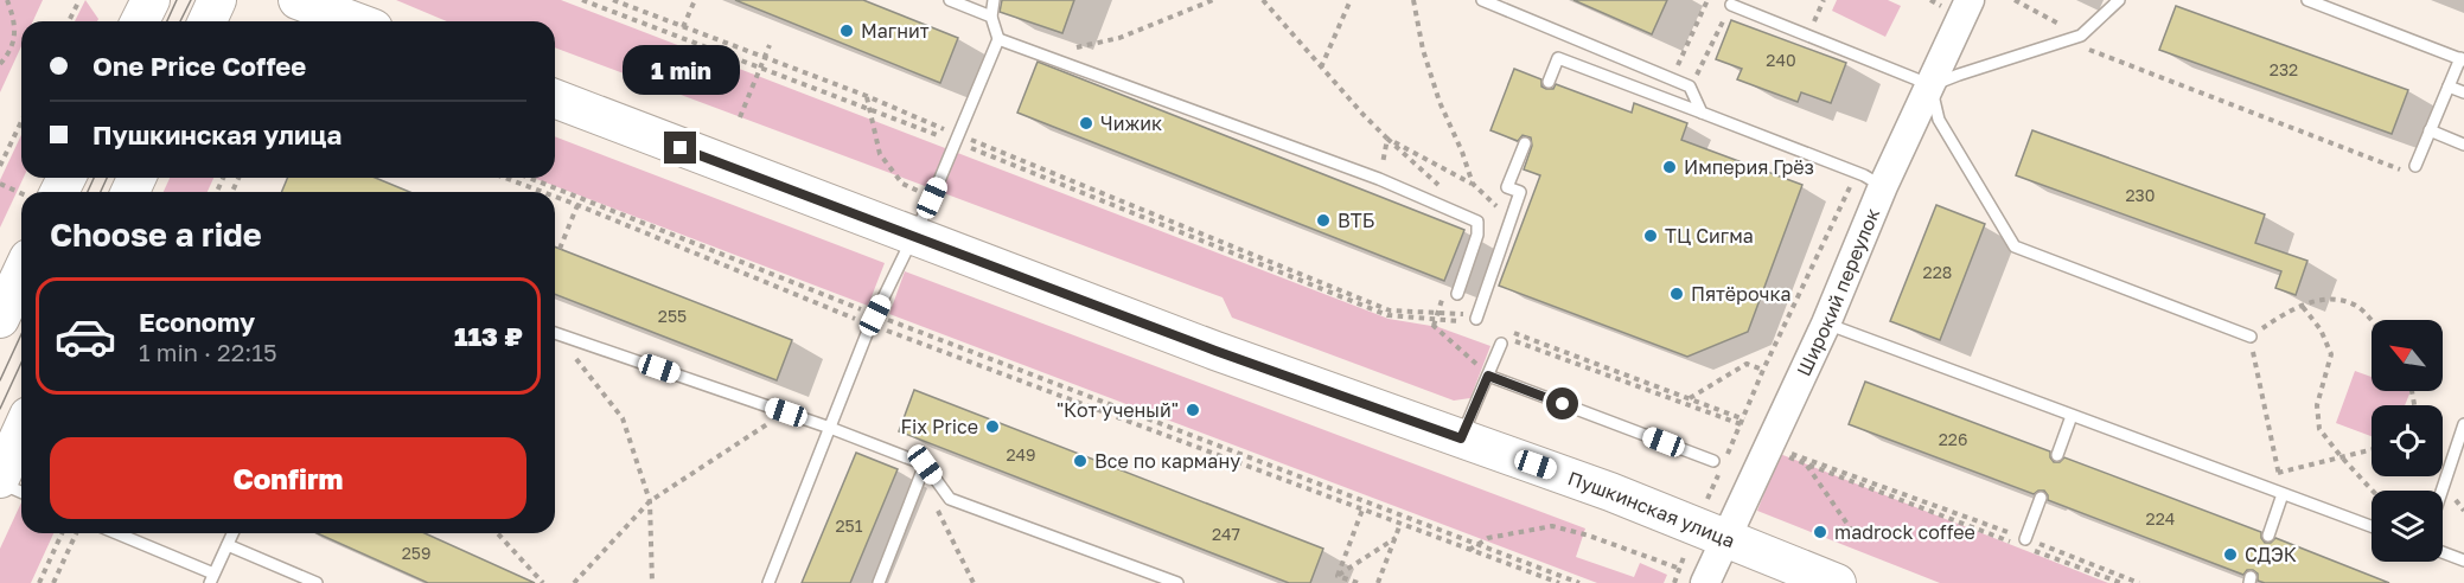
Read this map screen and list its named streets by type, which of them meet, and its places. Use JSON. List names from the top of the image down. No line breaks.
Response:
{"streets":{"main road":["Пушкинская улица"],"street":["Широкий переулок"]},"crossings":[["Широкий переулок","Пушкинская улица"]],"places":["Магнит","Чижик","Империя Грёз","ВТБ","ТЦ Сигма","Пятёрочка","\"Кот ученый\"","Fix Price","Все по карману","madrock coffee","СДЭК"],"house_numbers":["240","232","230","228","255","226","249","224","251","247","259"],"north":"top left","page":{"banner":["One Price Coffee","Пушкинская улица"],"bubble":"1 min","heading":"Choose a ride","list":[{"name":"Economy","note":"1 min · 22:15","value":"113 ₽"}],"buttons":"Confirm"}}
